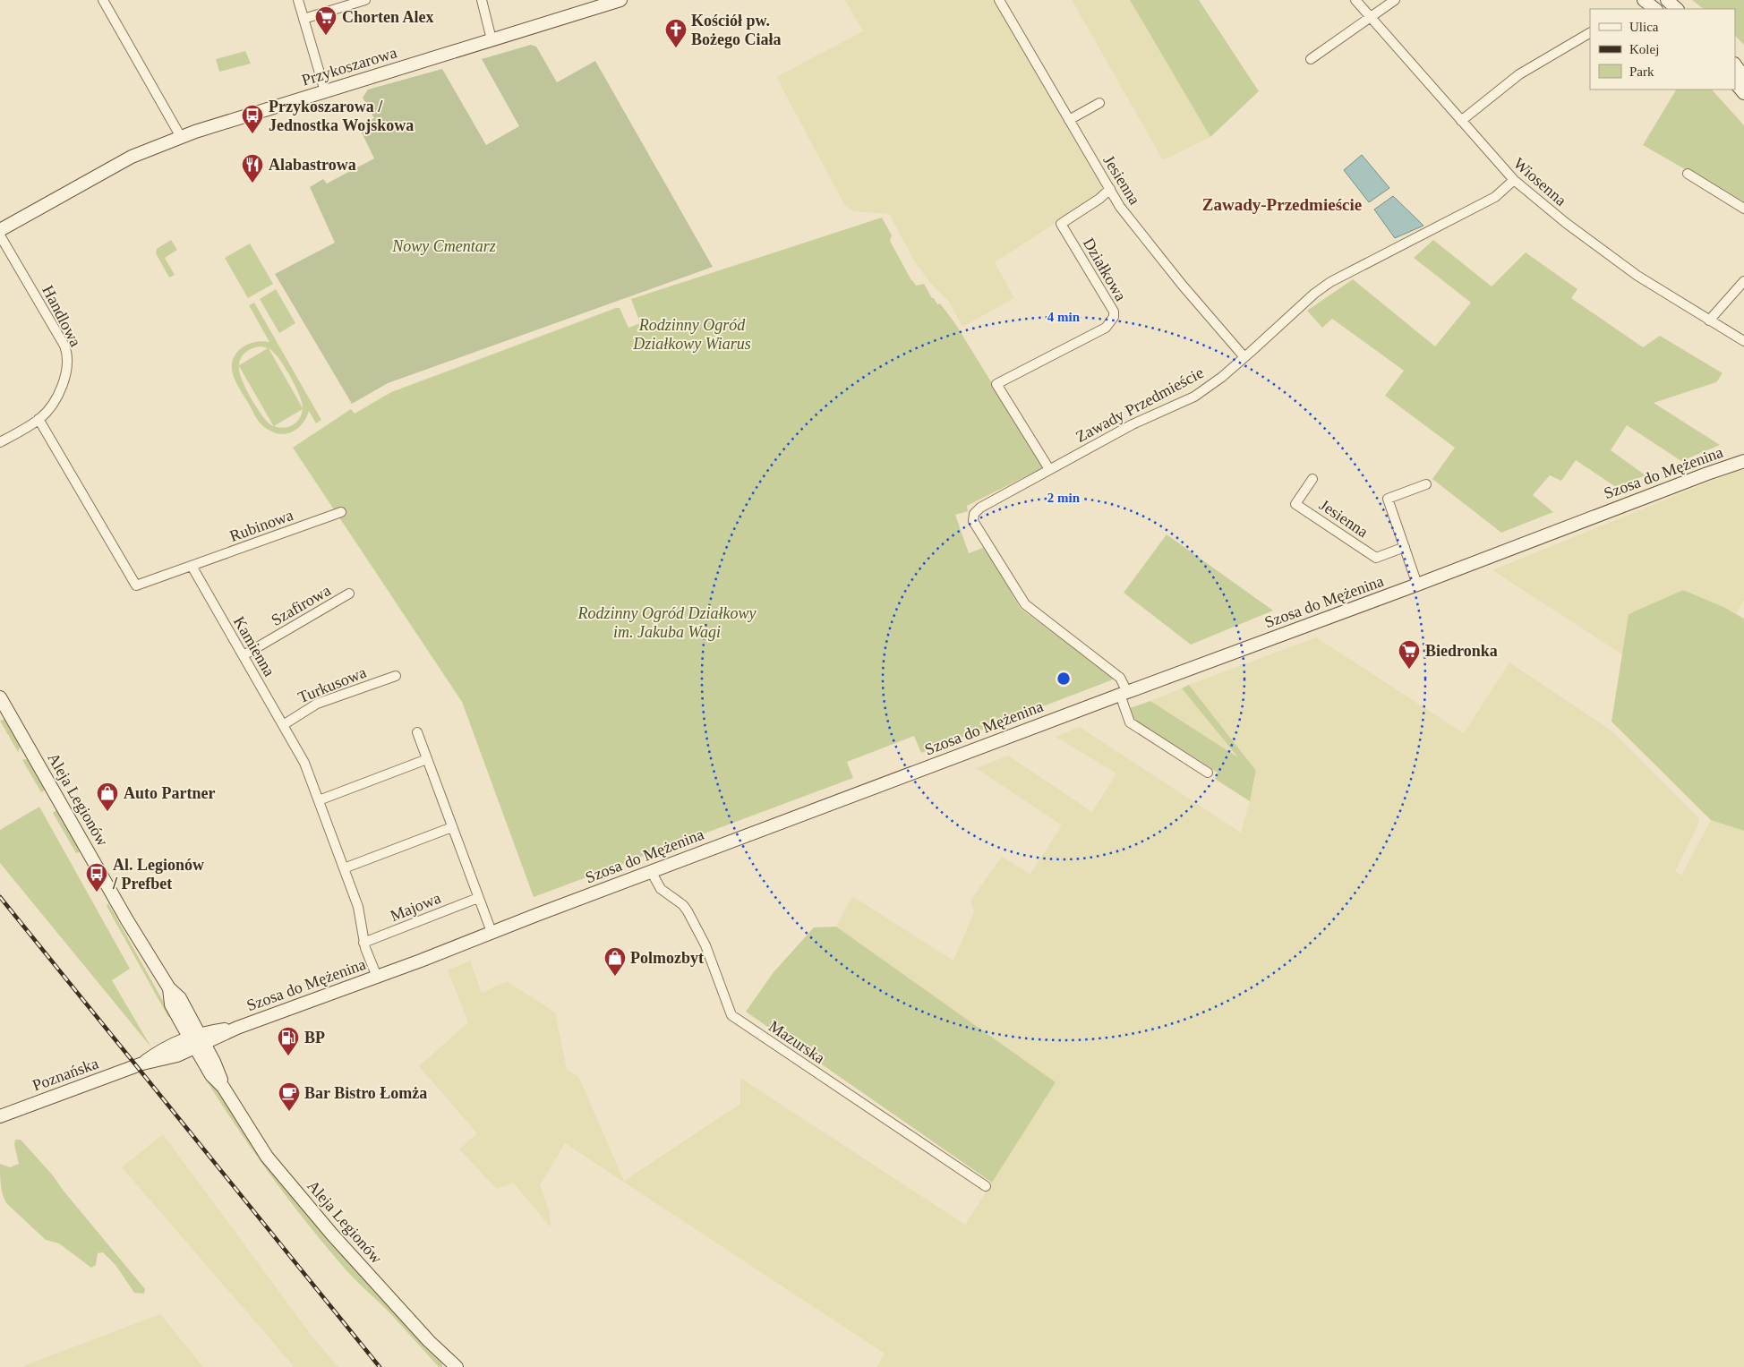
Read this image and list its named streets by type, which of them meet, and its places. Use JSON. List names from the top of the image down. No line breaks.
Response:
{"streets":{"main road":["Przykoszarowa","Szosa do Mężenina","Aleja Legionów","Poznańska"],"street":["Jesienna","Wiosenna","Działkowa","Handlowa","Zawady Przedmieście","Rubinowa","Szafirowa","Kamienna","Turkusowa","Majowa","Mazurska"]},"crossings":[["Jesienna","Działkowa"],["Jesienna","Zawady Przedmieście"],["Wiosenna","Zawady Przedmieście"],["Działkowa","Zawady Przedmieście"],["Zawady Przedmieście","Szosa do Mężenina"],["Szosa do Mężenina","Kamienna"],["Szosa do Mężenina","Aleja Legionów"],["Szosa do Mężenina","Mazurska"],["Szosa do Mężenina","Poznańska"],["Rubinowa","Kamienna"],["Szafirowa","Kamienna"],["Kamienna","Turkusowa"],["Kamienna","Majowa"],["Aleja Legionów","Poznańska"]],"districts":["Zawady-Przedmieście"],"parks":["Nowy Cmentarz","Rodzinny Ogród Działkowy Wiarus","Rodzinny Ogród Działkowy im. Jakuba Wagi"],"places":{"supermarket":["Chorten Alex","Biedronka"],"church":["Kościół pw. Bożego Ciała"],"bus stop":["Przykoszarowa / Jednostka Wojskowa","Al. Legionów / Prefbet"],"restaurant":["Alabastrowa"],"shop":["Auto Partner","Polmozbyt"],"fuel station":["BP"],"cafe":["Bar Bistro Łomża"]},"legend":["Ulica","Kolej","Park"],"rings":["4 min","2 min"]}
